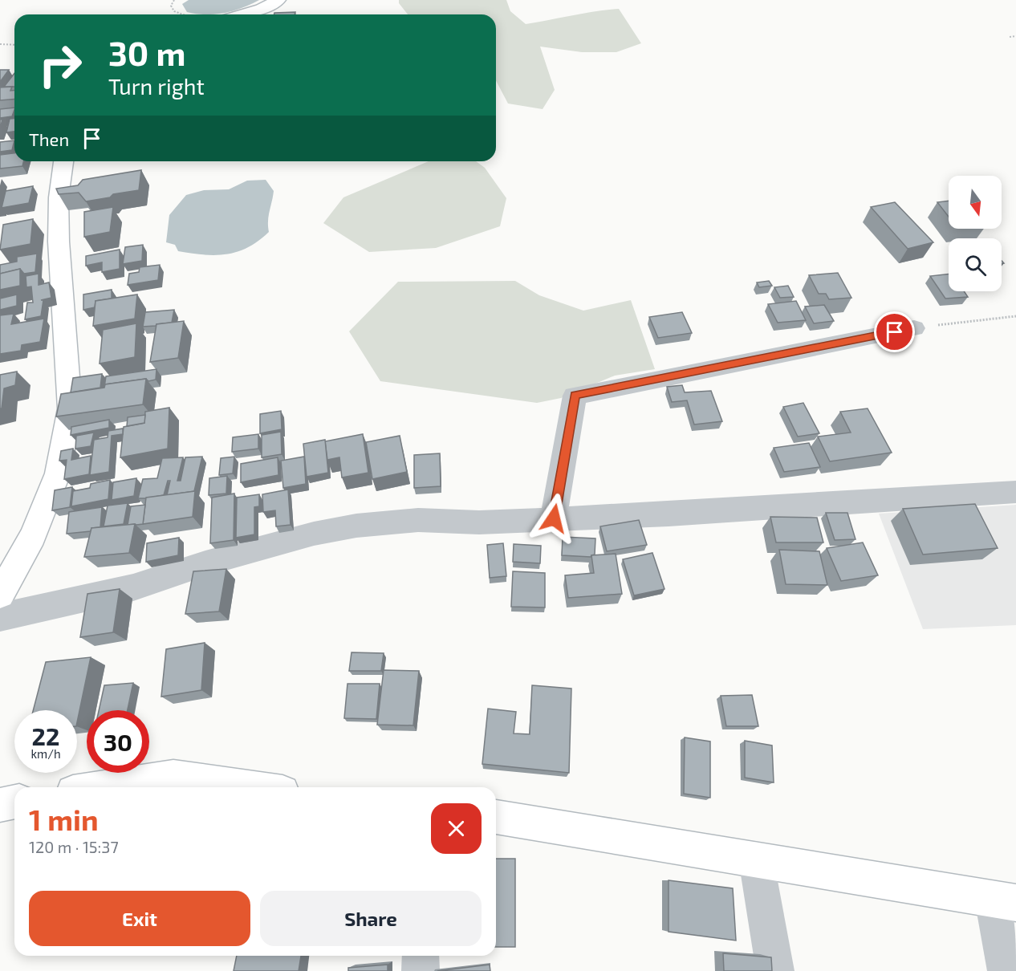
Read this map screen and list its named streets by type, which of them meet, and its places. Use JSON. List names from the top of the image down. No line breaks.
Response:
{"north":"bottom","page":{"turn":["30 m","Turn right"],"then":"Then","speed":"22 km/h","limit":"30","heading":["1 min","120 m · 15:37"],"buttons":["Exit","Share"]}}
